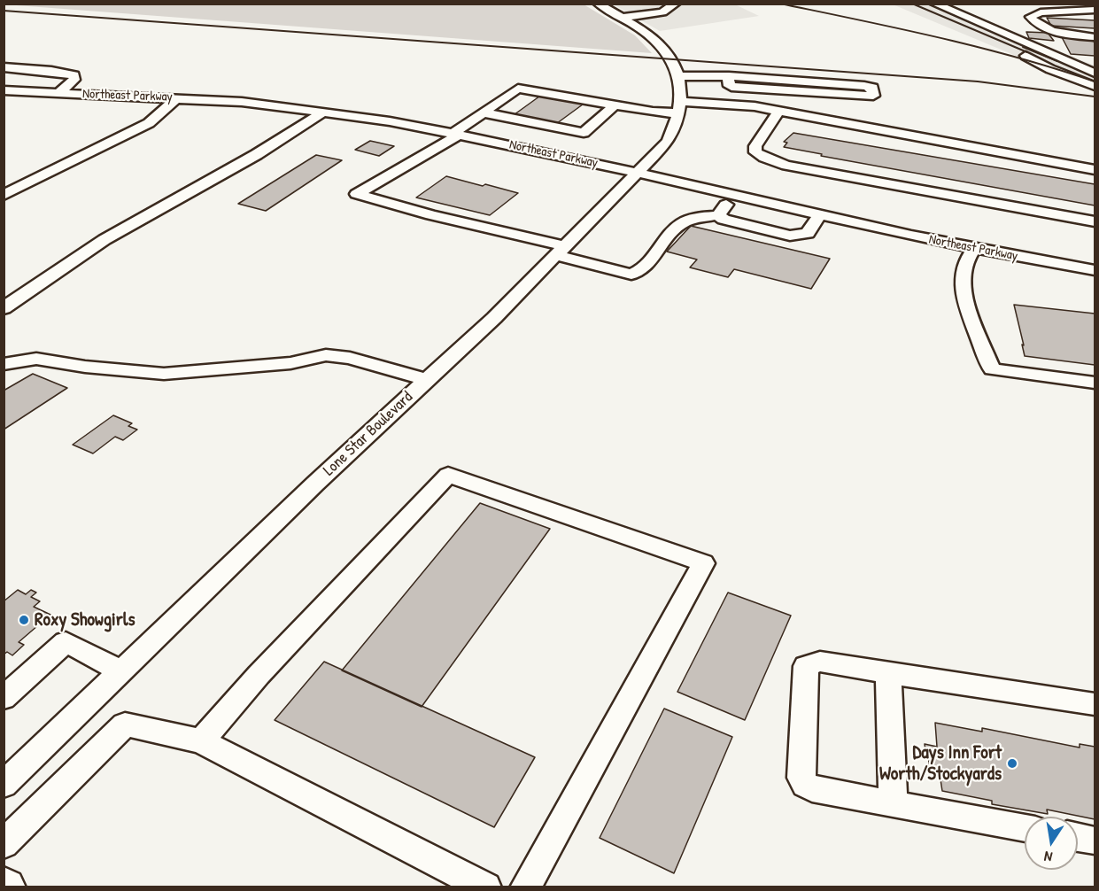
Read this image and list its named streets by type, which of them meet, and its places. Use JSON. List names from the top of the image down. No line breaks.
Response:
{"streets":{"street":["Northeast Parkway","Lone Star Boulevard"]},"crossings":[["Northeast Parkway","Lone Star Boulevard"]],"places":["Roxy Showgirls","Days Inn Fort Worth/Stockyards"],"north":"bottom"}
